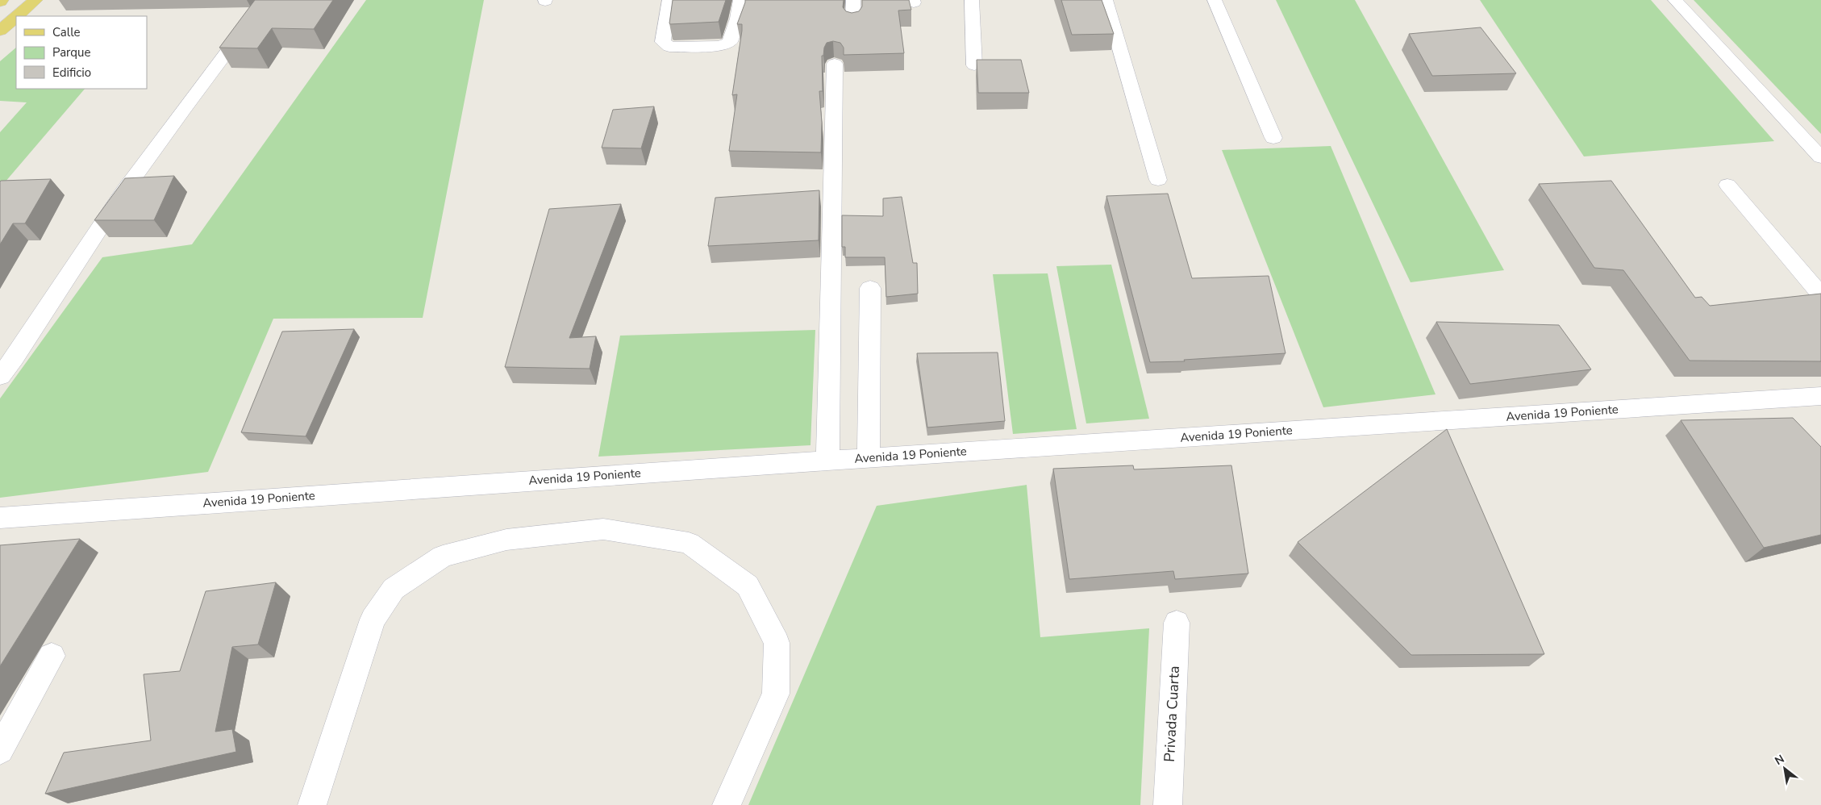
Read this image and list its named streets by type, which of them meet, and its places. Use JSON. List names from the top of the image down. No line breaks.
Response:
{"streets":{"street":["Avenida 19 Poniente","Privada Cuarta"]},"legend":["Calle","Parque","Edificio"],"north":"top left"}
